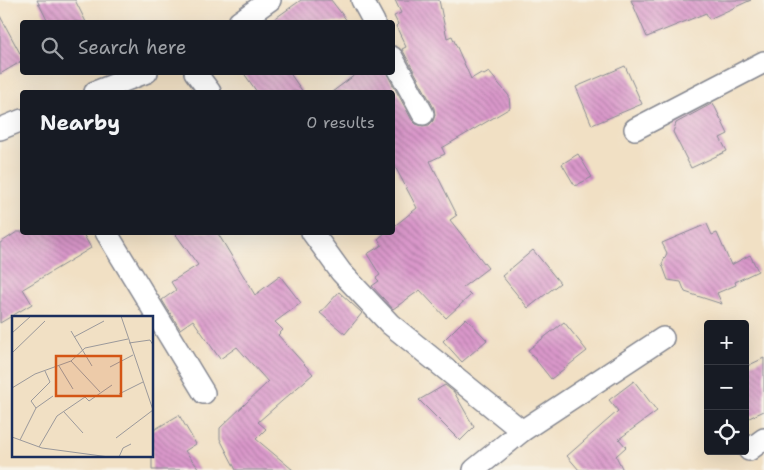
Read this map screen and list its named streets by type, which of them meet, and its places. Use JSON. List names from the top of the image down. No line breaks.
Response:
{"page":{"search":"Search here","heading":["Nearby","0 results"],"map_buttons":["+","−"]}}
